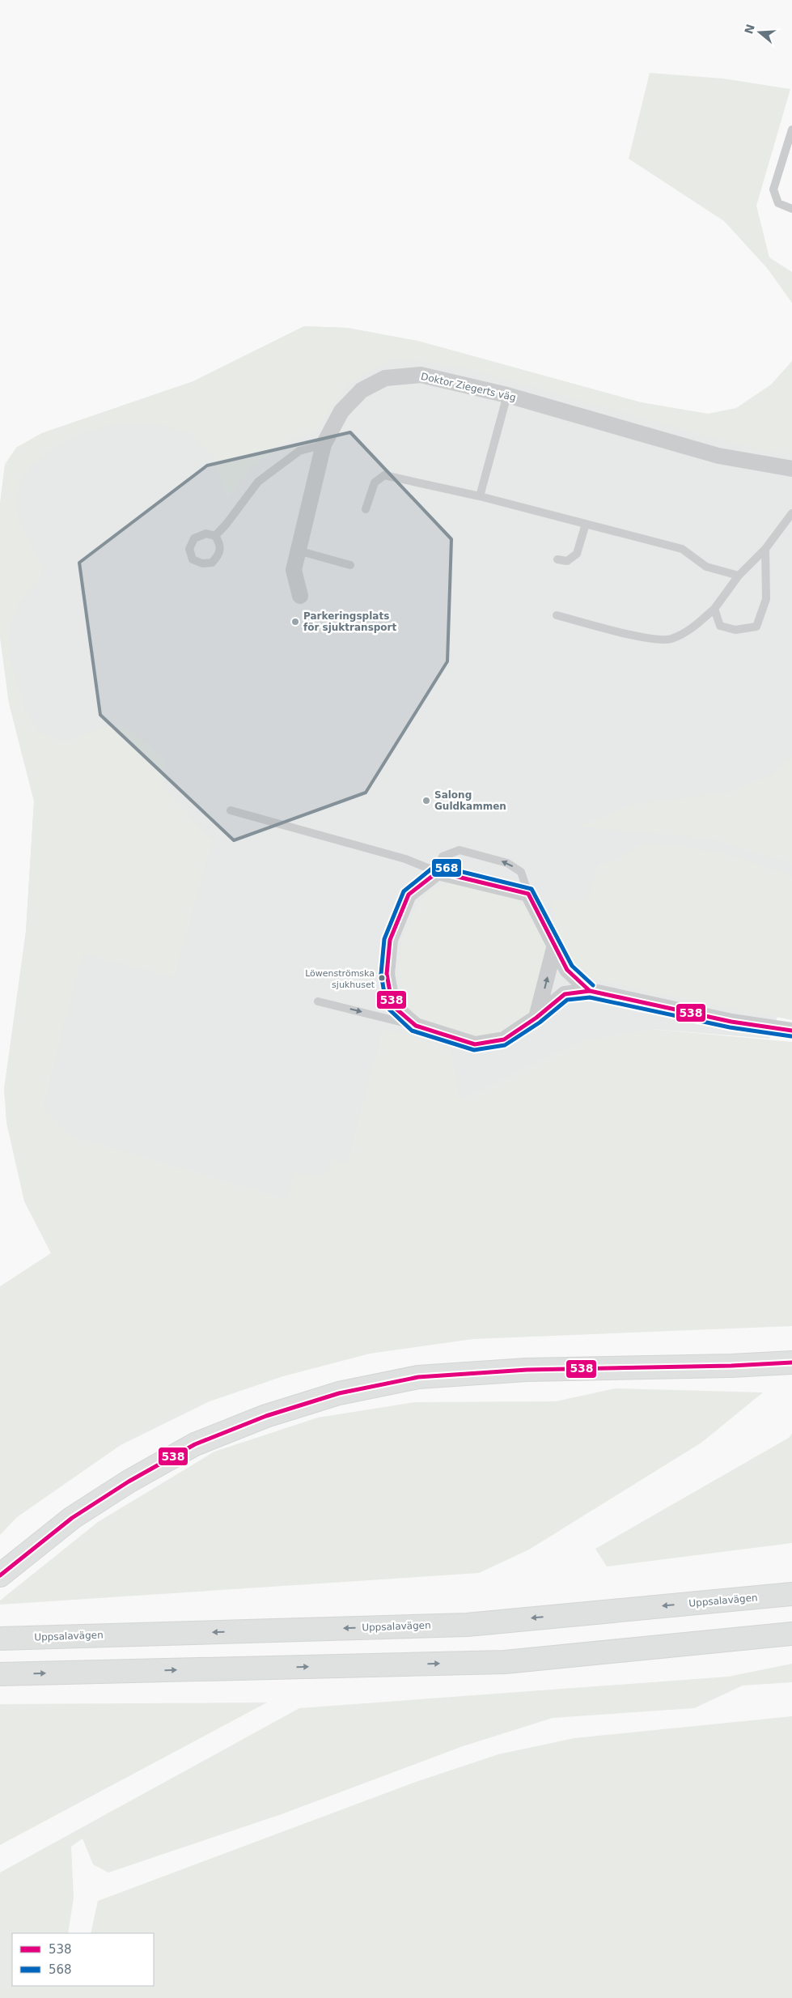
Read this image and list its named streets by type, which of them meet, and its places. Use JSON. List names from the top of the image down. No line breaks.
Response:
{"streets":{"main road":["Uppsalavägen"],"street":["Doktor Ziegerts väg"]},"places":["Parkeringsplats för sjuktransport","Salong Guldkammen","Löwenströmska sjukhuset"],"lines":["transit line 568","transit line 538"],"legend":["538","568"],"north":"left"}
